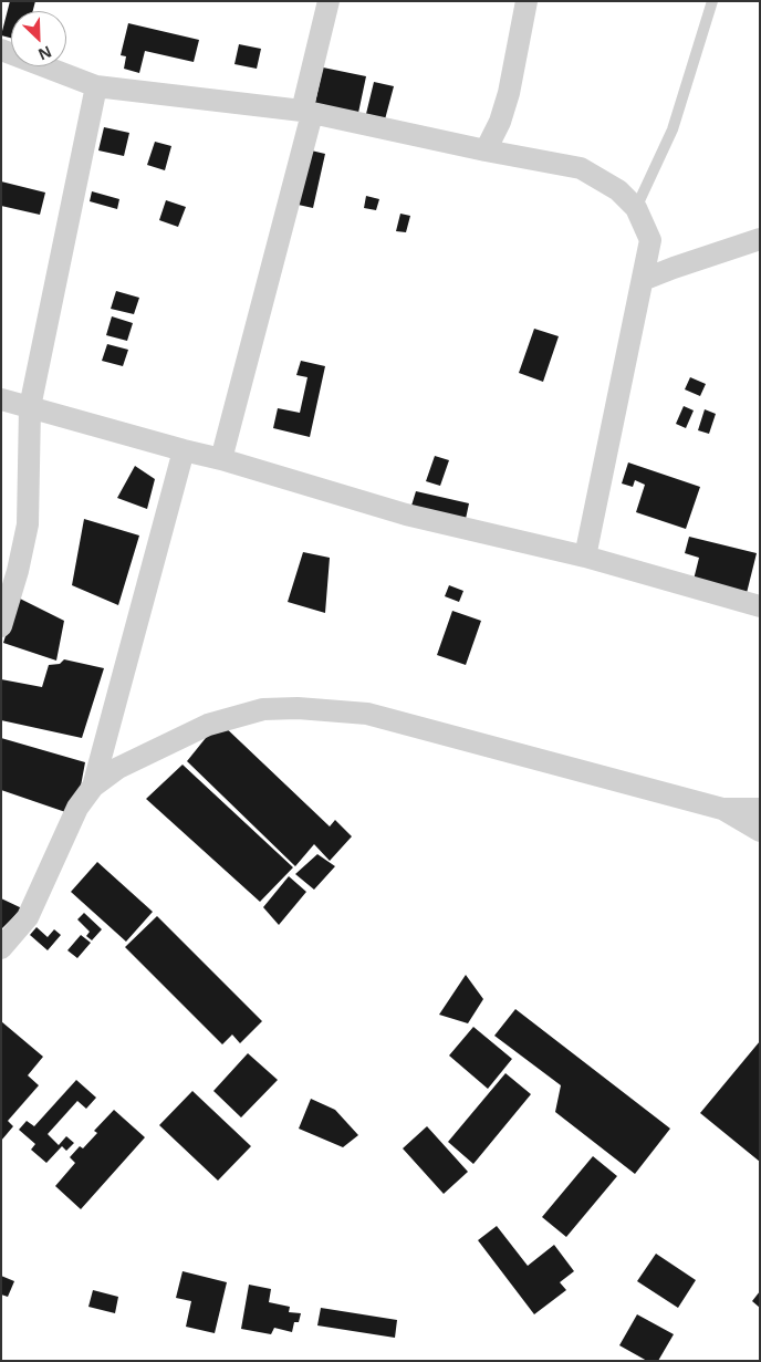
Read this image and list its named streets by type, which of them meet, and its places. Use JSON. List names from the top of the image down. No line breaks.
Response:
{"north":"bottom right"}
